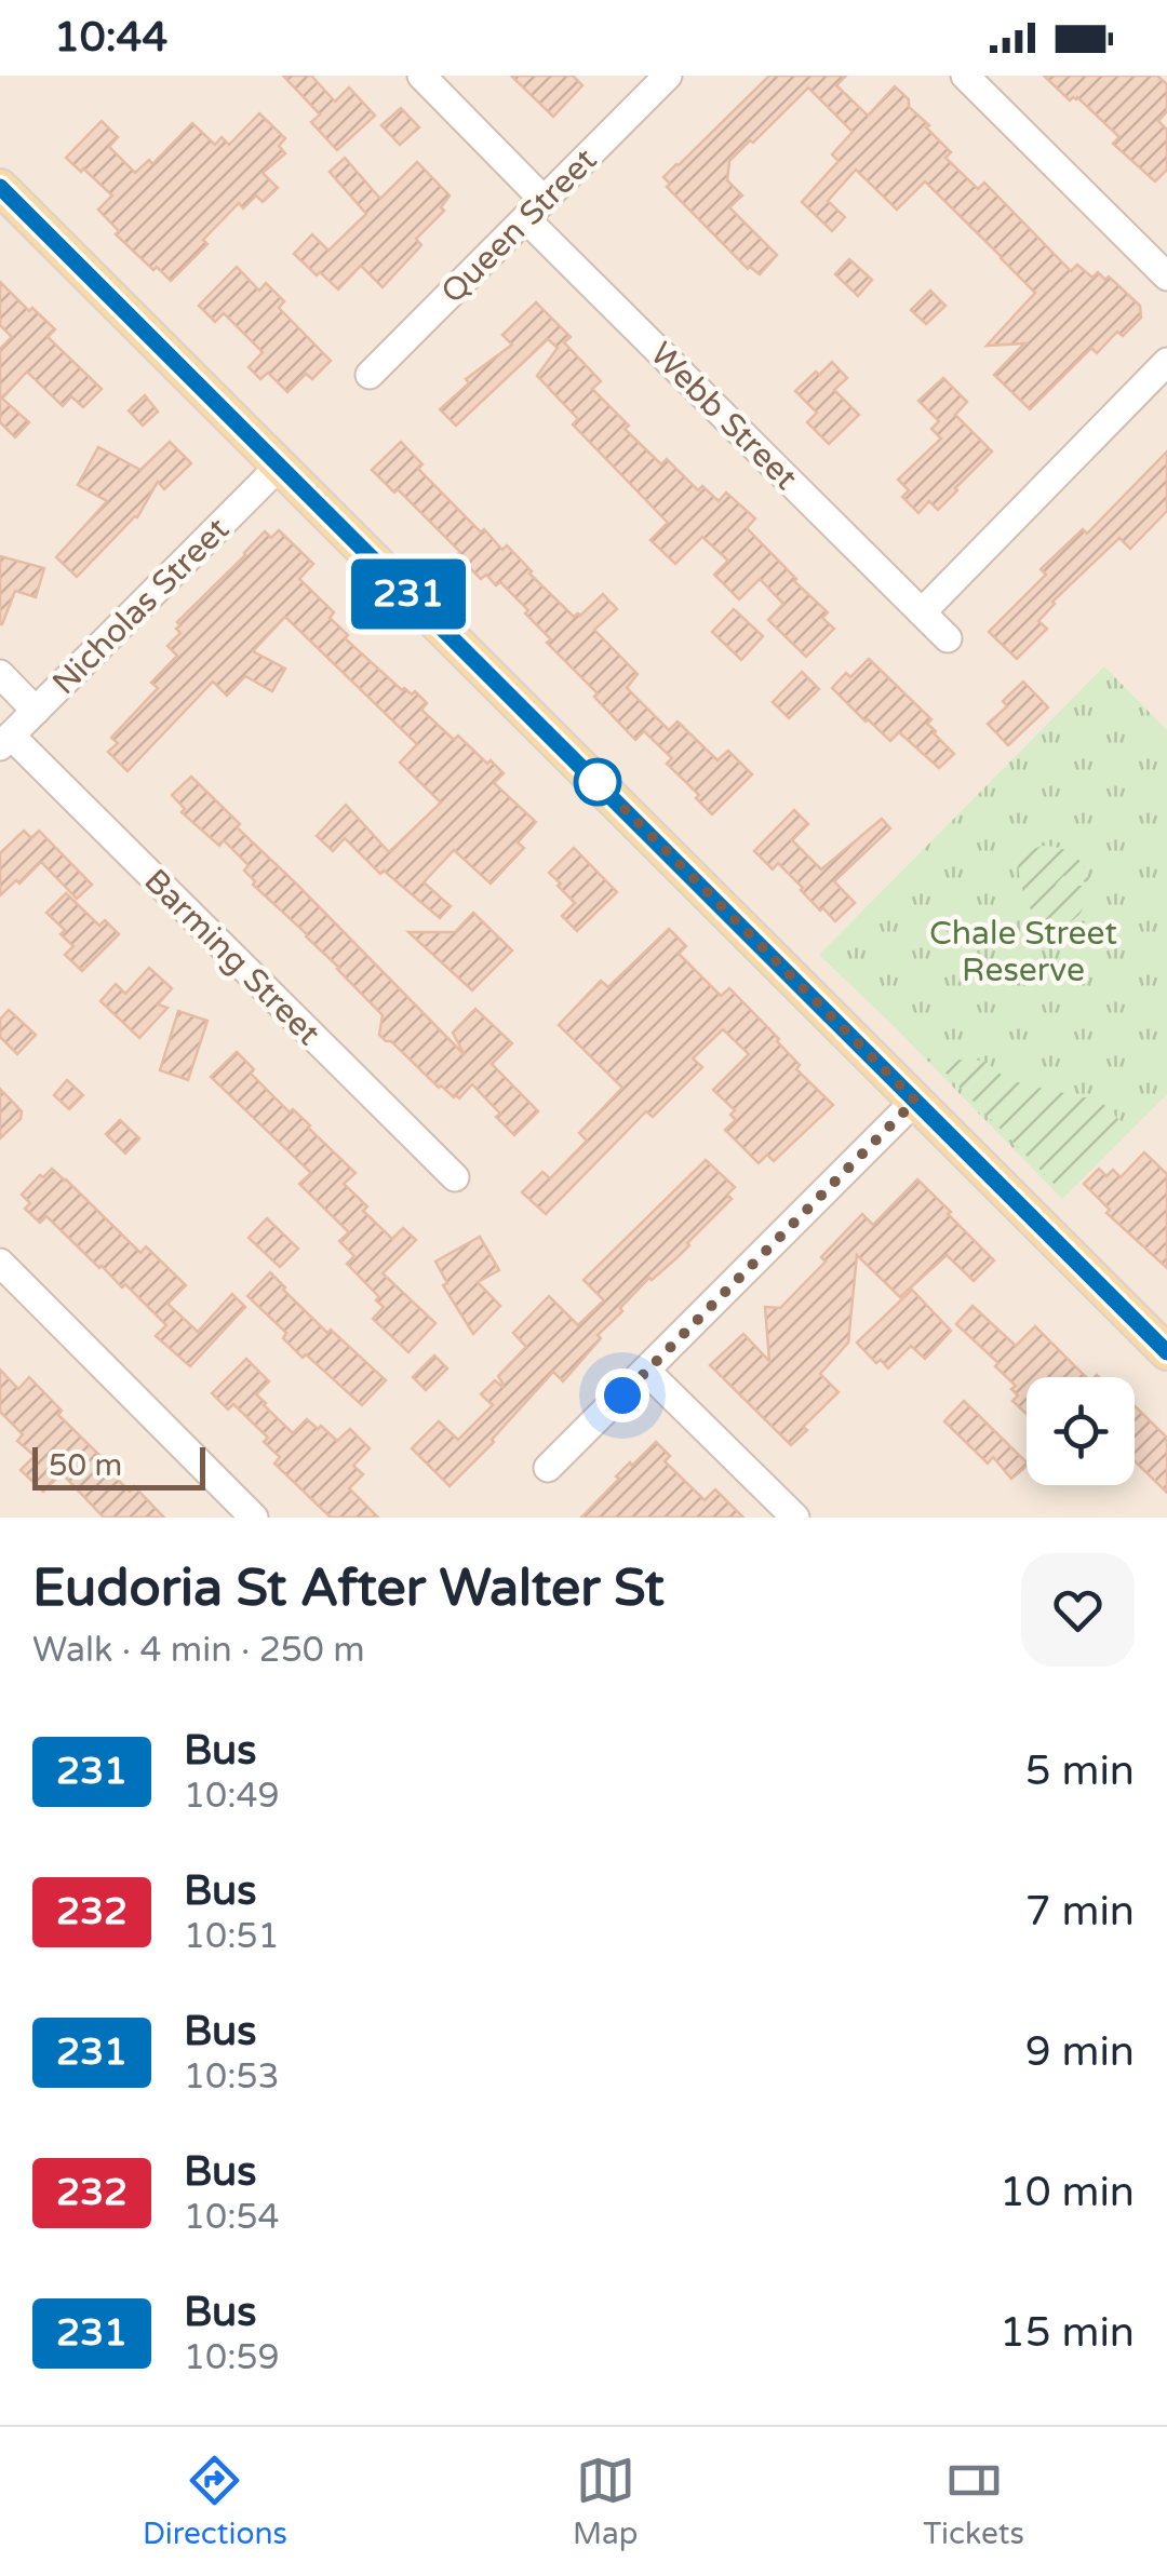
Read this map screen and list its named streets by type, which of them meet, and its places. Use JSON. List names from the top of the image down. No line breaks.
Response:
{"streets":{"street":["Queen Street","Webb Street","Nicholas Street","Barming Street"]},"crossings":[["Queen Street","Webb Street"],["Nicholas Street","Barming Street"]],"parks":["Chale Street Reserve"],"lines":["bus line 231"],"scale_bar":"50 m","page":{"status":"10:44","on_map":"231","scale":"50 m","heading":["Eudoria St After Walter St","Walk · 4 min · 250 m"],"list":[{"mark":"231","name":"Bus","note":"10:49","value":"5 min"},{"mark":"232","name":"Bus","note":"10:51","value":"7 min"},{"mark":"231","name":"Bus","note":"10:53","value":"9 min"},{"mark":"232","name":"Bus","note":"10:54","value":"10 min"},{"mark":"231","name":"Bus","note":"10:59","value":"15 min"}],"tabs":["Directions","Map","Tickets"]}}
